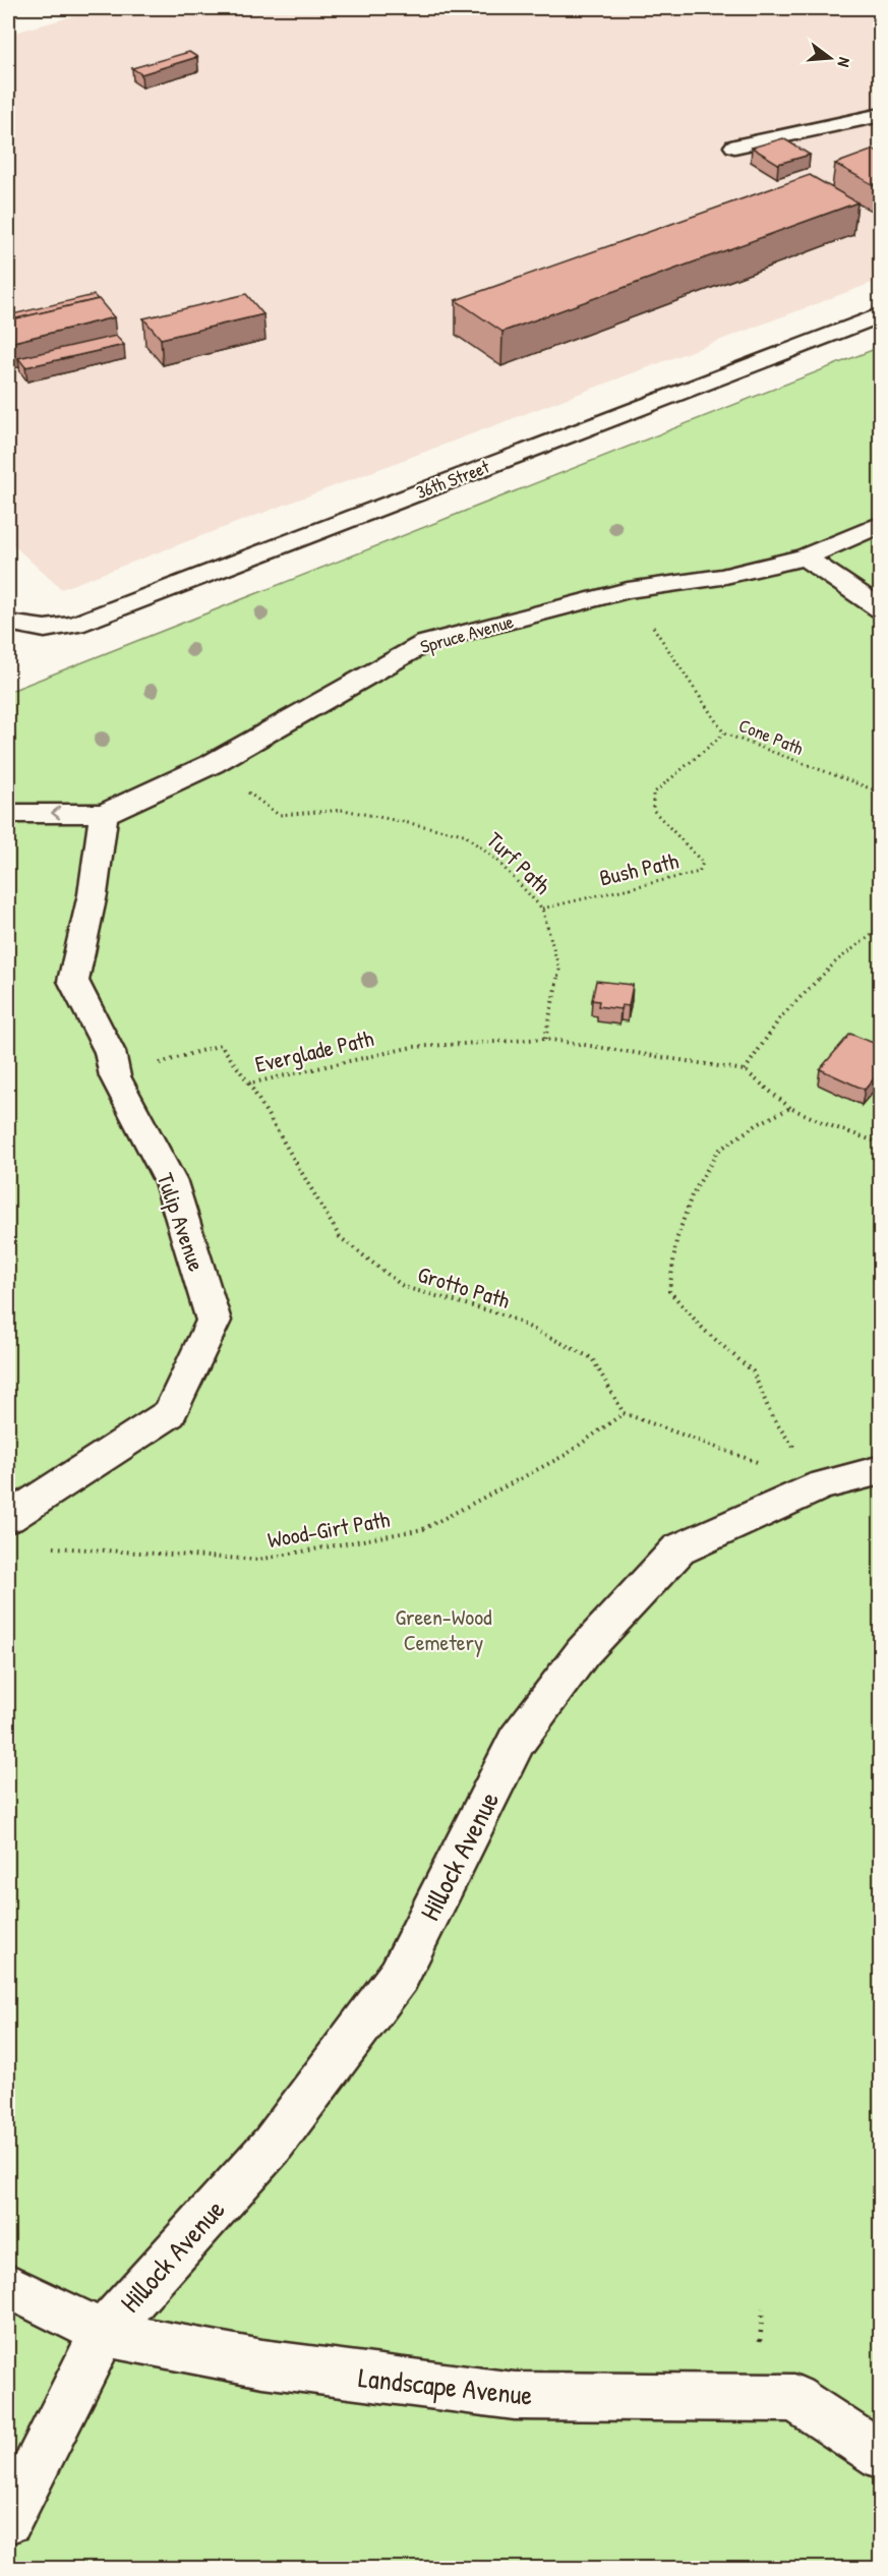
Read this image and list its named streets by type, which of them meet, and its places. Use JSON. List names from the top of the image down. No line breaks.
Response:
{"streets":{"street":["36th Street","Spruce Avenue","Tulip Avenue","Hillock Avenue","Landscape Avenue"],"path":["Cone Path","Turf Path","Bush Path","Everglade Path","Grotto Path","Wood-Girt Path"]},"crossings":[["Spruce Avenue","Tulip Avenue"],["Cone Path","Bush Path"],["Turf Path","Bush Path"],["Turf Path","Everglade Path"],["Everglade Path","Tulip Avenue"],["Everglade Path","Grotto Path"],["Grotto Path","Wood-Girt Path"],["Hillock Avenue","Landscape Avenue"]],"parks":["Green-Wood Cemetery"],"north":"right"}
